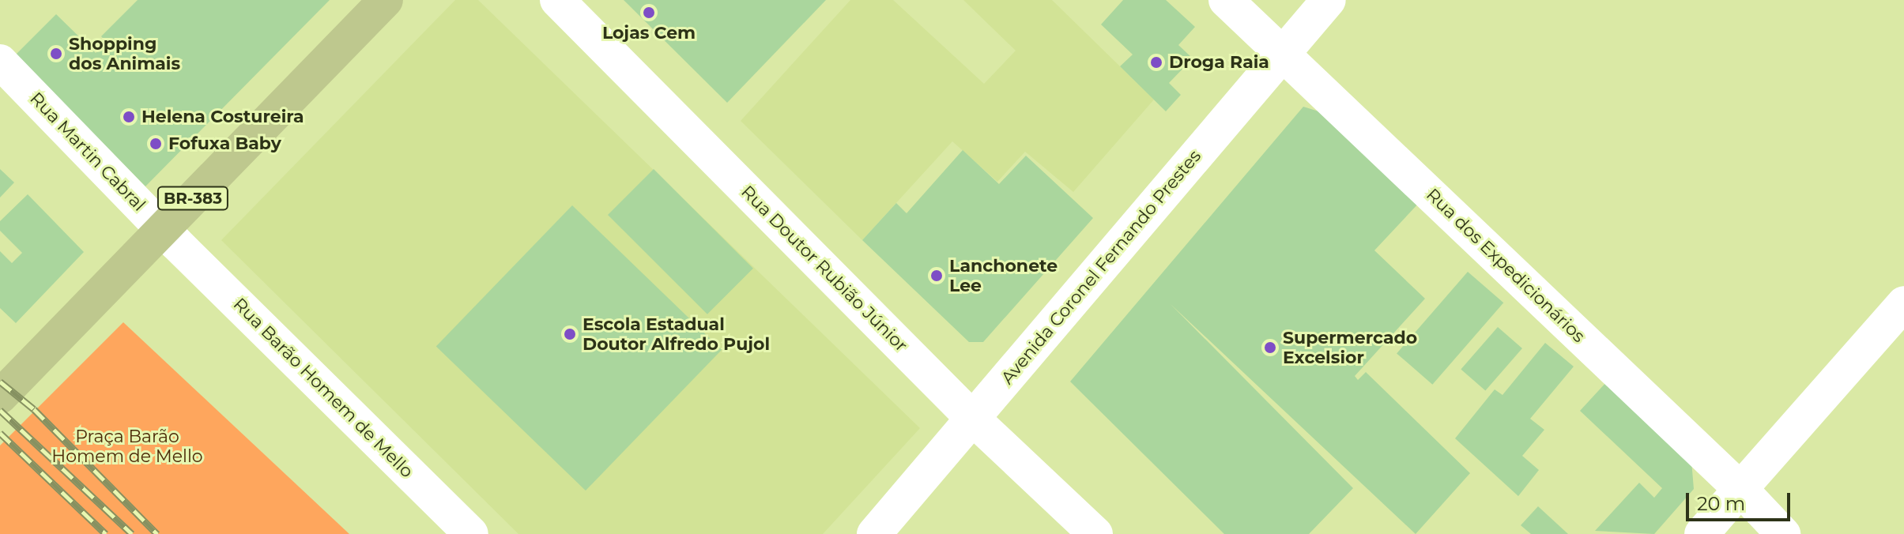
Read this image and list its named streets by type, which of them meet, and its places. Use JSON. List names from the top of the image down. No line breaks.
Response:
{"streets":{"main road":["BR-383"],"street":["Rua Martin Cabral","Rua dos Expedicionários","Avenida Coronel Fernando Prestes","Rua Doutor Rubião Júnior","Rua Barão Homem de Mello"]},"crossings":[["Rua Martin Cabral","Rua Barão Homem de Mello"],["Rua dos Expedicionários","Avenida Coronel Fernando Prestes"],["Avenida Coronel Fernando Prestes","Rua Doutor Rubião Júnior"]],"parks":["Praça Barão Homem de Mello"],"places":["Lojas Cem","Shopping dos Animais","Droga Raia","Helena Costureira","Fofuxa Baby","Lanchonete Lee","Escola Estadual Doutor Alfredo Pujol","Supermercado Excelsior"],"scale_bar":"20 m"}
